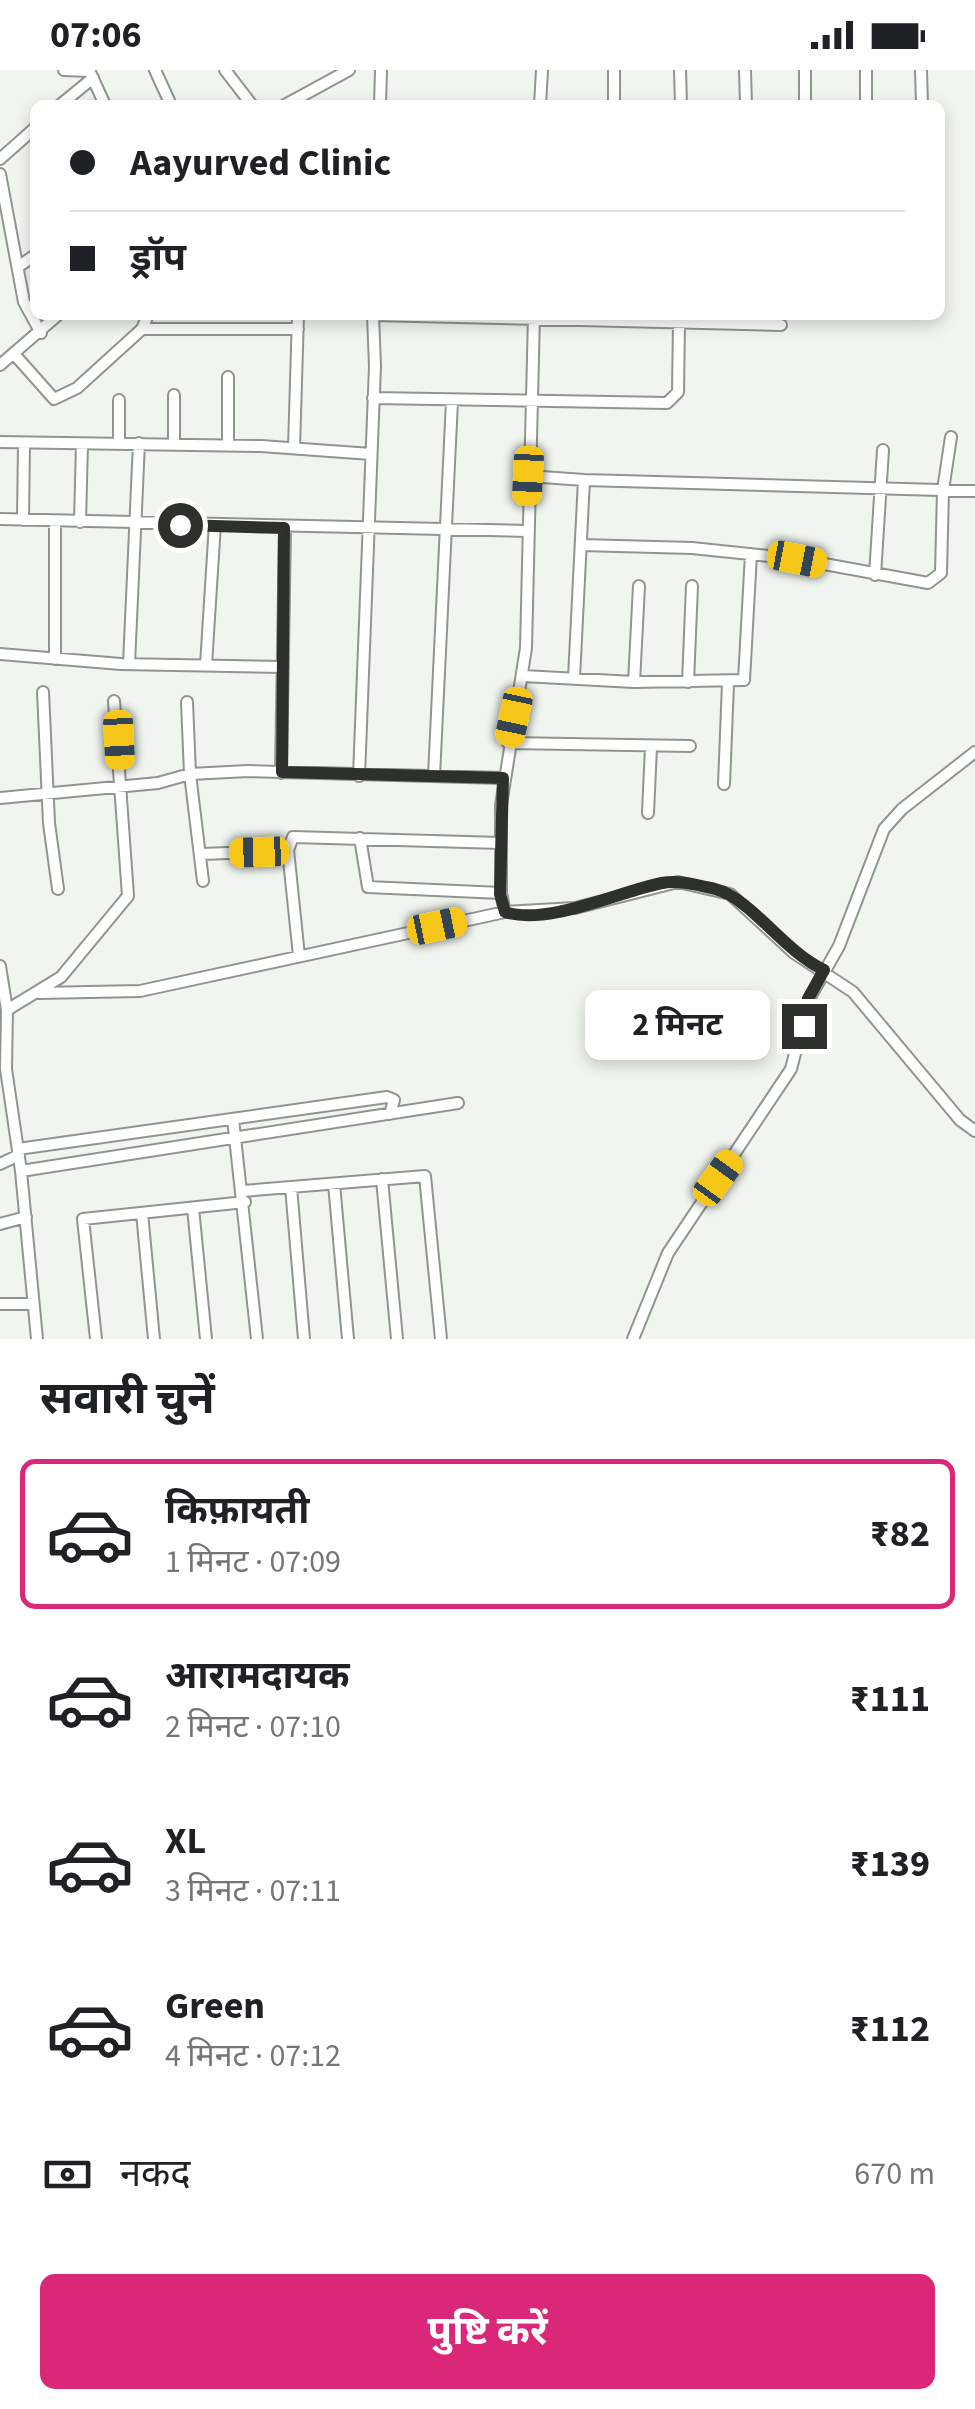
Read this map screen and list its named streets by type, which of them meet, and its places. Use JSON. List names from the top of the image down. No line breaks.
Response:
{"page":{"status":"07:06","banner":["Aayurved Clinic","ड्रॉप"],"bubble":"2 मिनट","heading":"सवारी चुनें","list":[{"name":"किफ़ायती","note":"1 मिनट · 07:09","value":"₹82"},{"name":"आरामदायक","note":"2 मिनट · 07:10","value":"₹111"},{"name":"XL","note":"3 मिनट · 07:11","value":"₹139"},{"name":"Green","note":"4 मिनट · 07:12","value":"₹112"}],"pay":["नकद","670 m"],"buttons":"पुष्टि करें"}}
